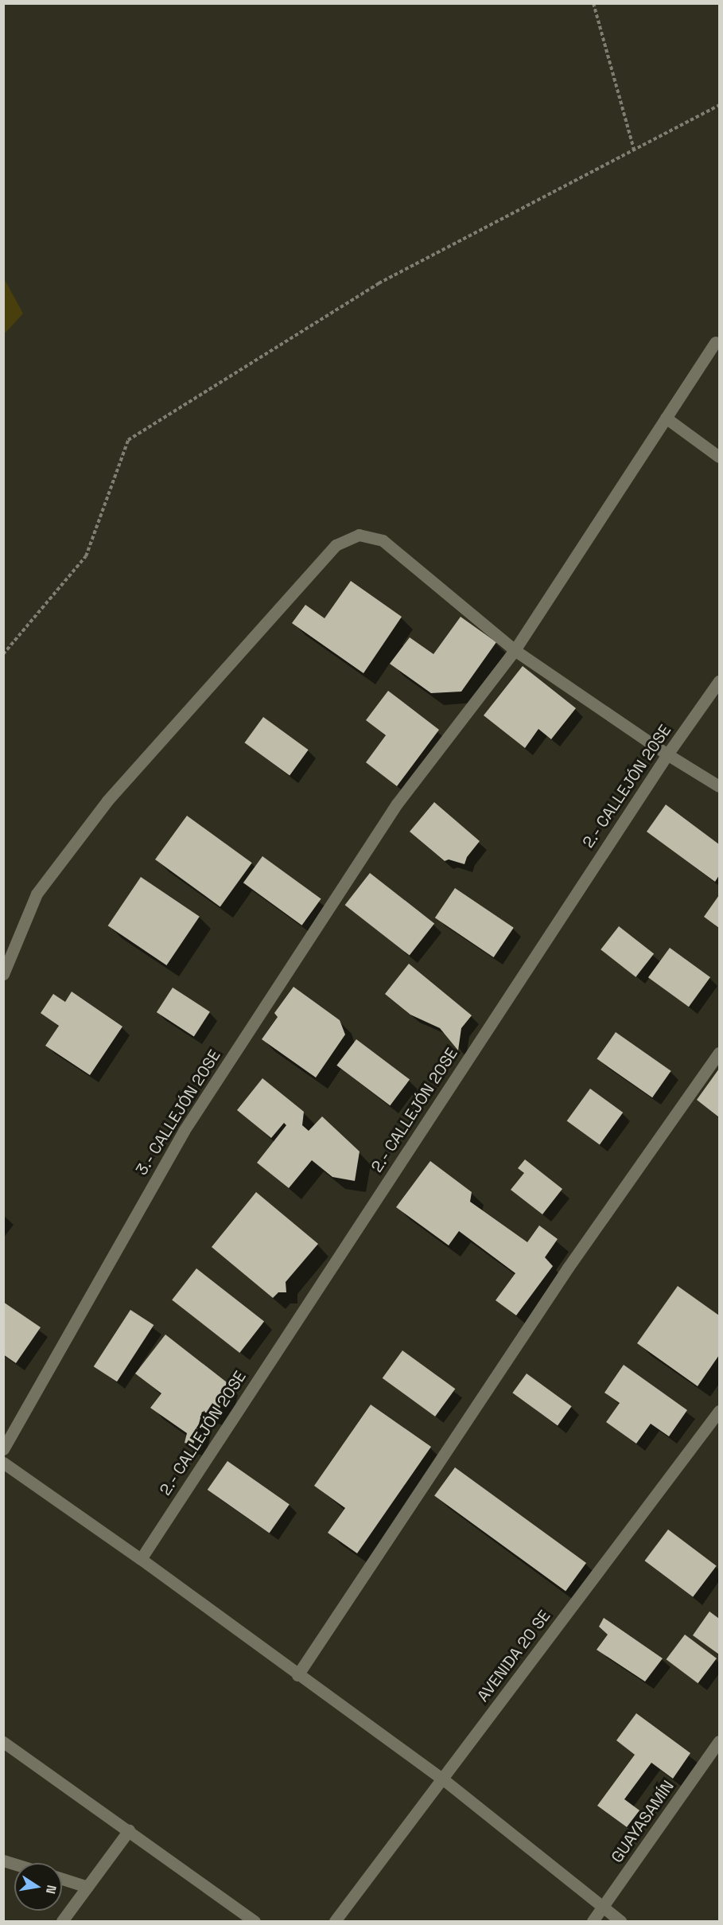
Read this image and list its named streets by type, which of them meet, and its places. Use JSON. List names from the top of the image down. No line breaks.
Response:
{"streets":{"street":["2.- CALLEJÓN 20SE","3.- CALLEJÓN 20SE","AVENIDA 20 SE","GUAYASAMÍN"]},"north":"right"}
